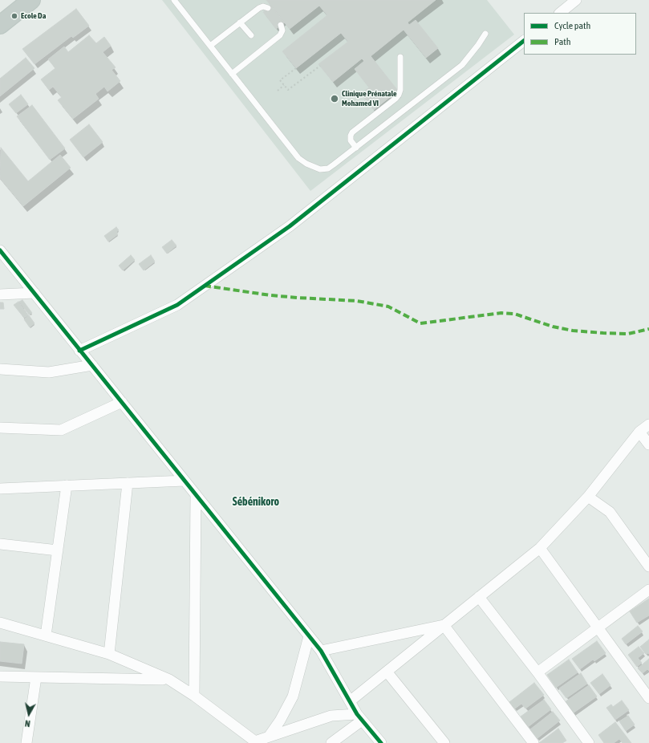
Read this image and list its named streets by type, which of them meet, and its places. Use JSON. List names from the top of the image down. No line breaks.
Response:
{"districts":["Sébénikoro"],"places":["Ecole Da","Clinique Prénatale Mohamed VI"],"legend":["Cycle path","Path"],"north":"bottom"}
